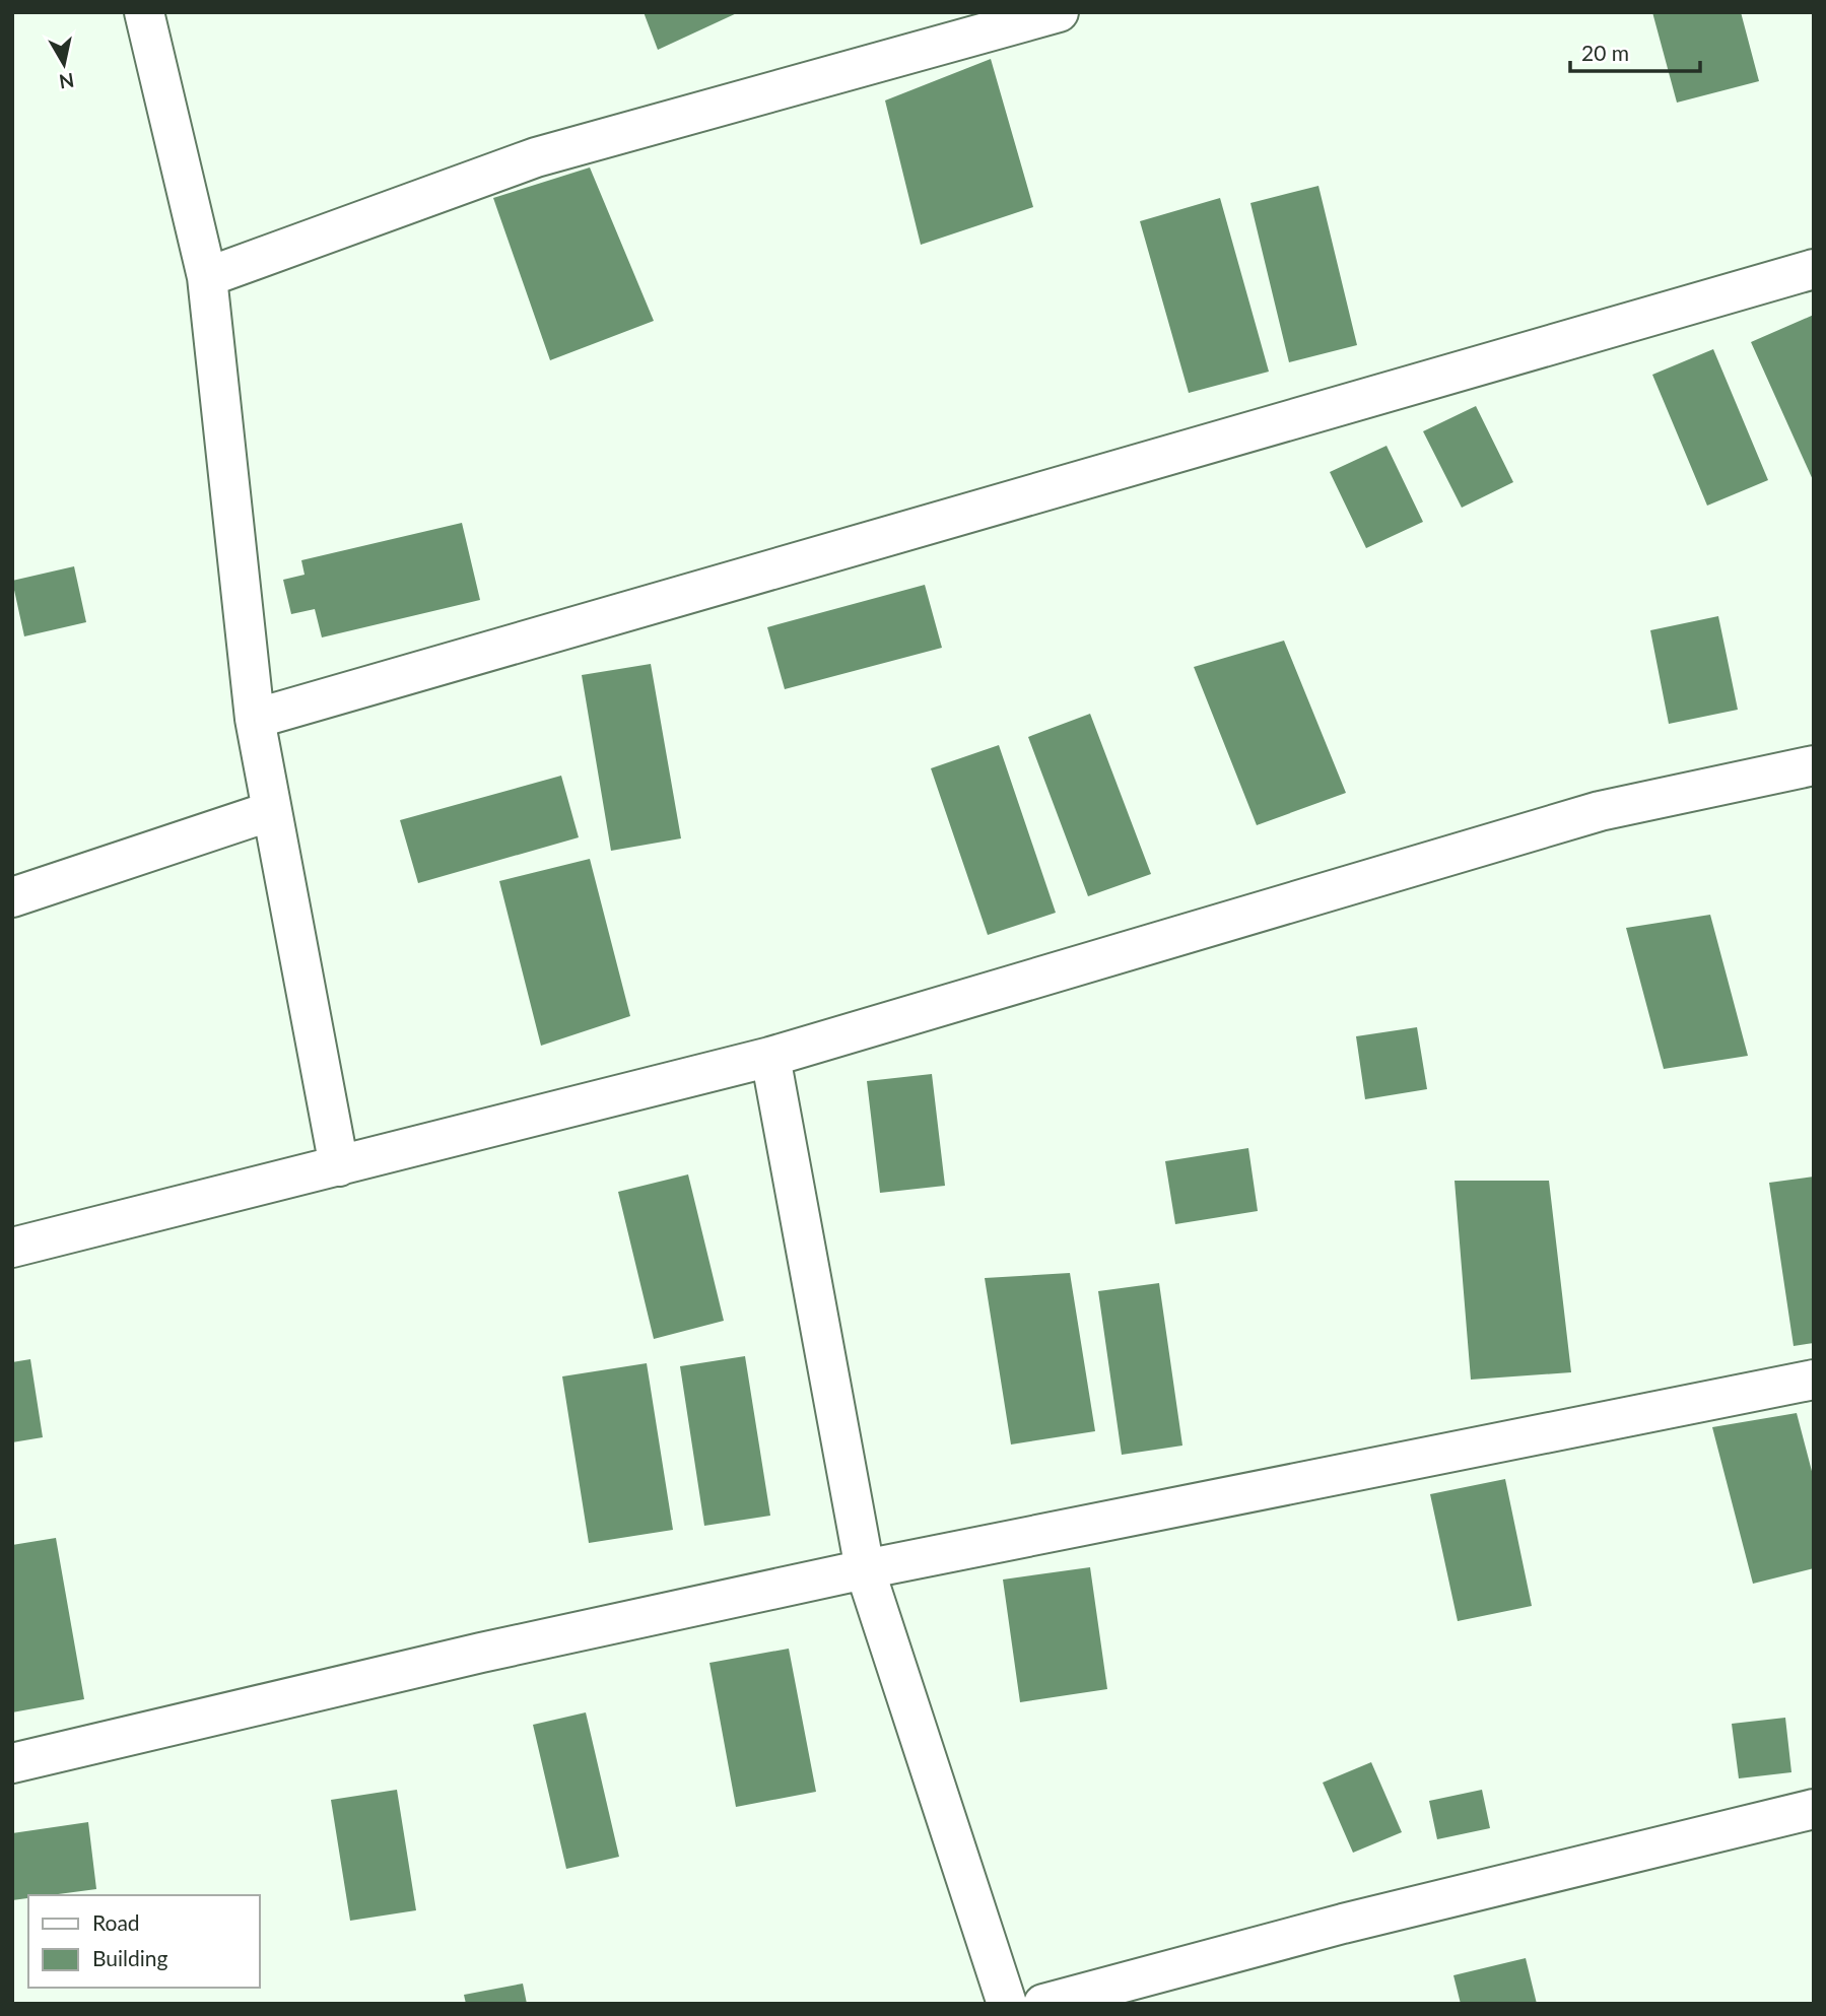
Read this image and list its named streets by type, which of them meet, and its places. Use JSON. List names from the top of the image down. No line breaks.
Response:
{"legend":["Road","Building"],"scale_bar":"20 m","north":"bottom"}
